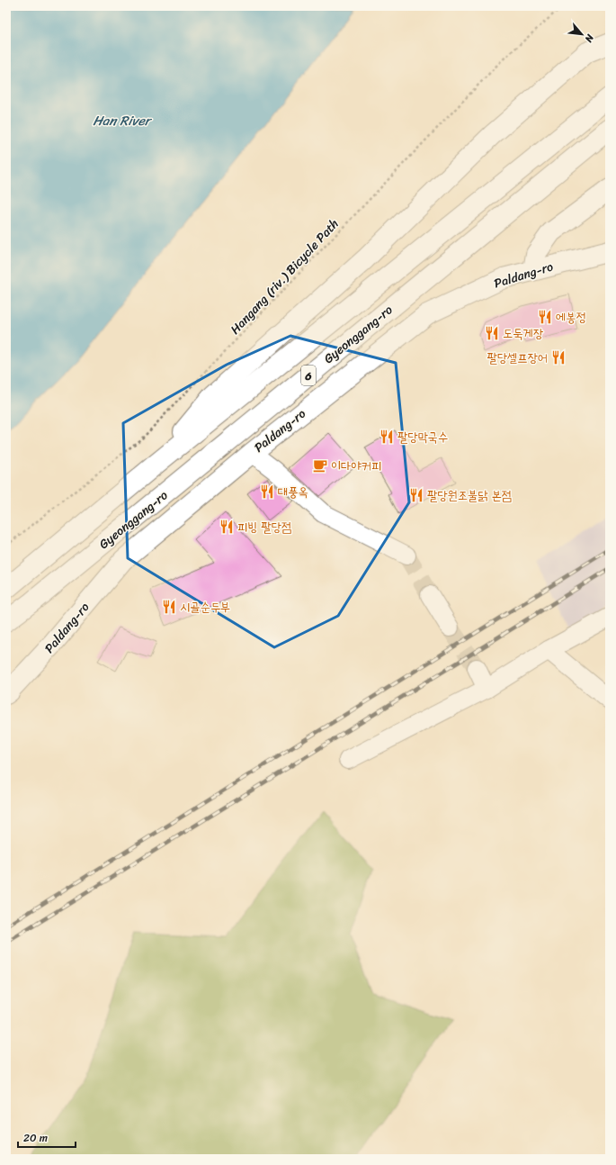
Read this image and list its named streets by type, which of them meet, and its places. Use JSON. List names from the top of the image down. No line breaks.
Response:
{"streets":{"main road":["Paldang-ro","Gyeonggang-ro","6"],"path":["Hangang (riv.) Bicycle Path"]},"water":["Han River"],"places":{"restaurant":["에봉정","도둑게장","팔당셀프장어","팔당막국수","대풍옥","팔당원조불닭 본점","피빙 팔당점","시골순두부"],"cafe":["이다야커피"]},"scale_bar":"20 m","north":"bottom right"}
